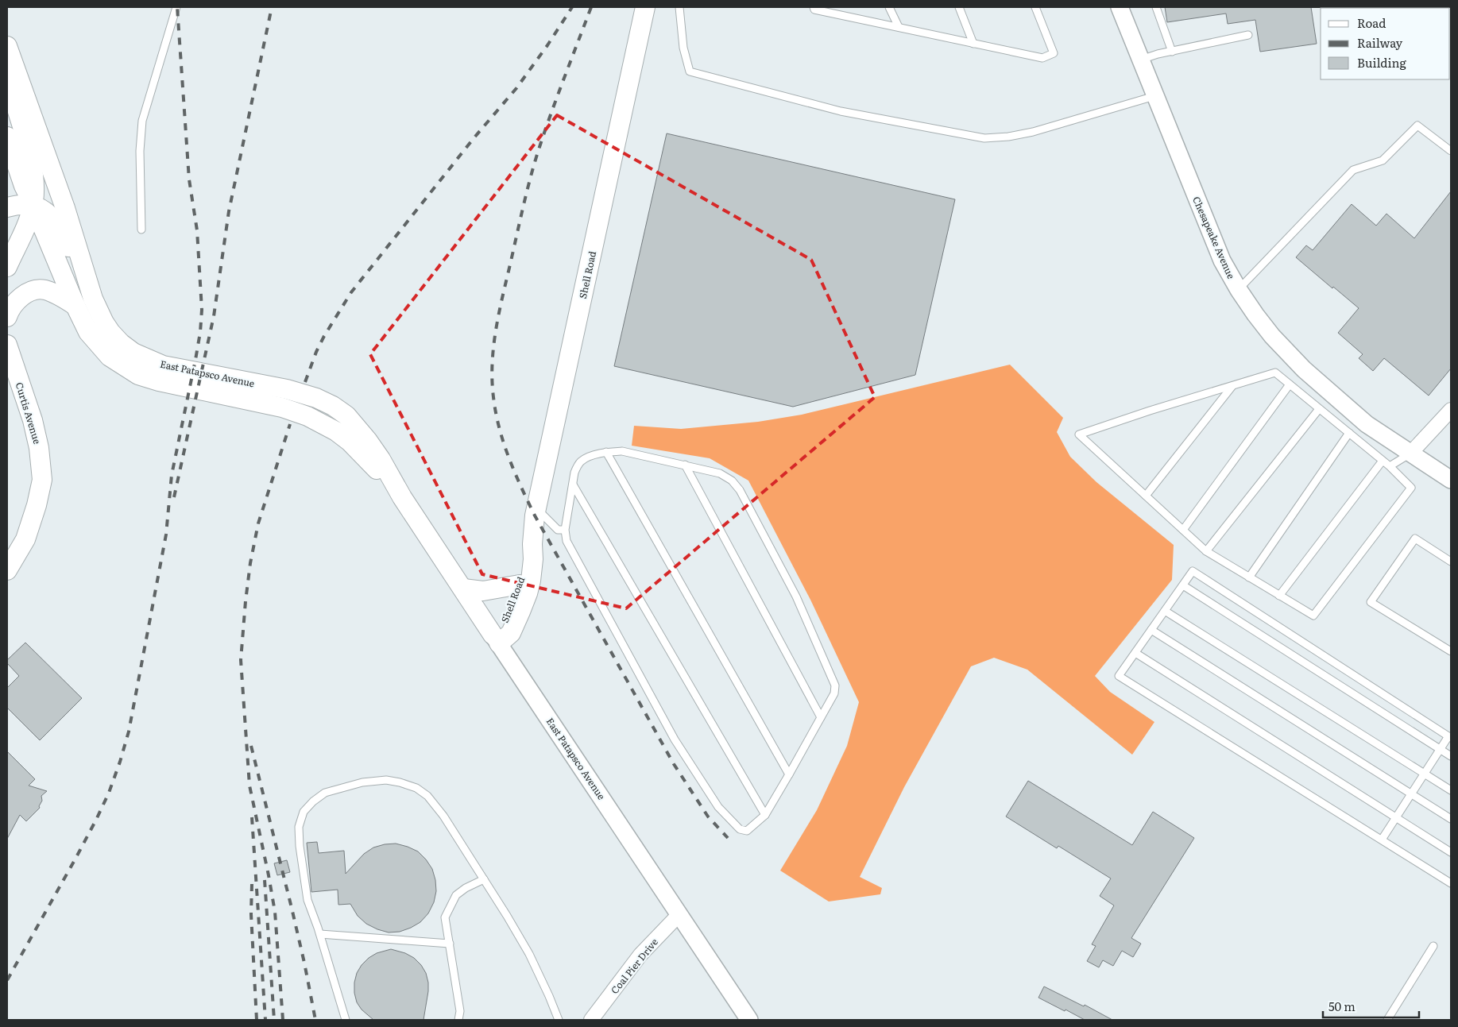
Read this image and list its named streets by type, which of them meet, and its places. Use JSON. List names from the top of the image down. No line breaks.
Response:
{"streets":{"main road":["Shell Road","East Patapsco Avenue","Curtis Avenue"],"street":["Chesapeake Avenue","Coal Pier Drive"]},"crossings":[["Shell Road","East Patapsco Avenue"],["East Patapsco Avenue","Coal Pier Drive"]],"legend":["Road","Railway","Building"],"scale_bar":"50 m"}
